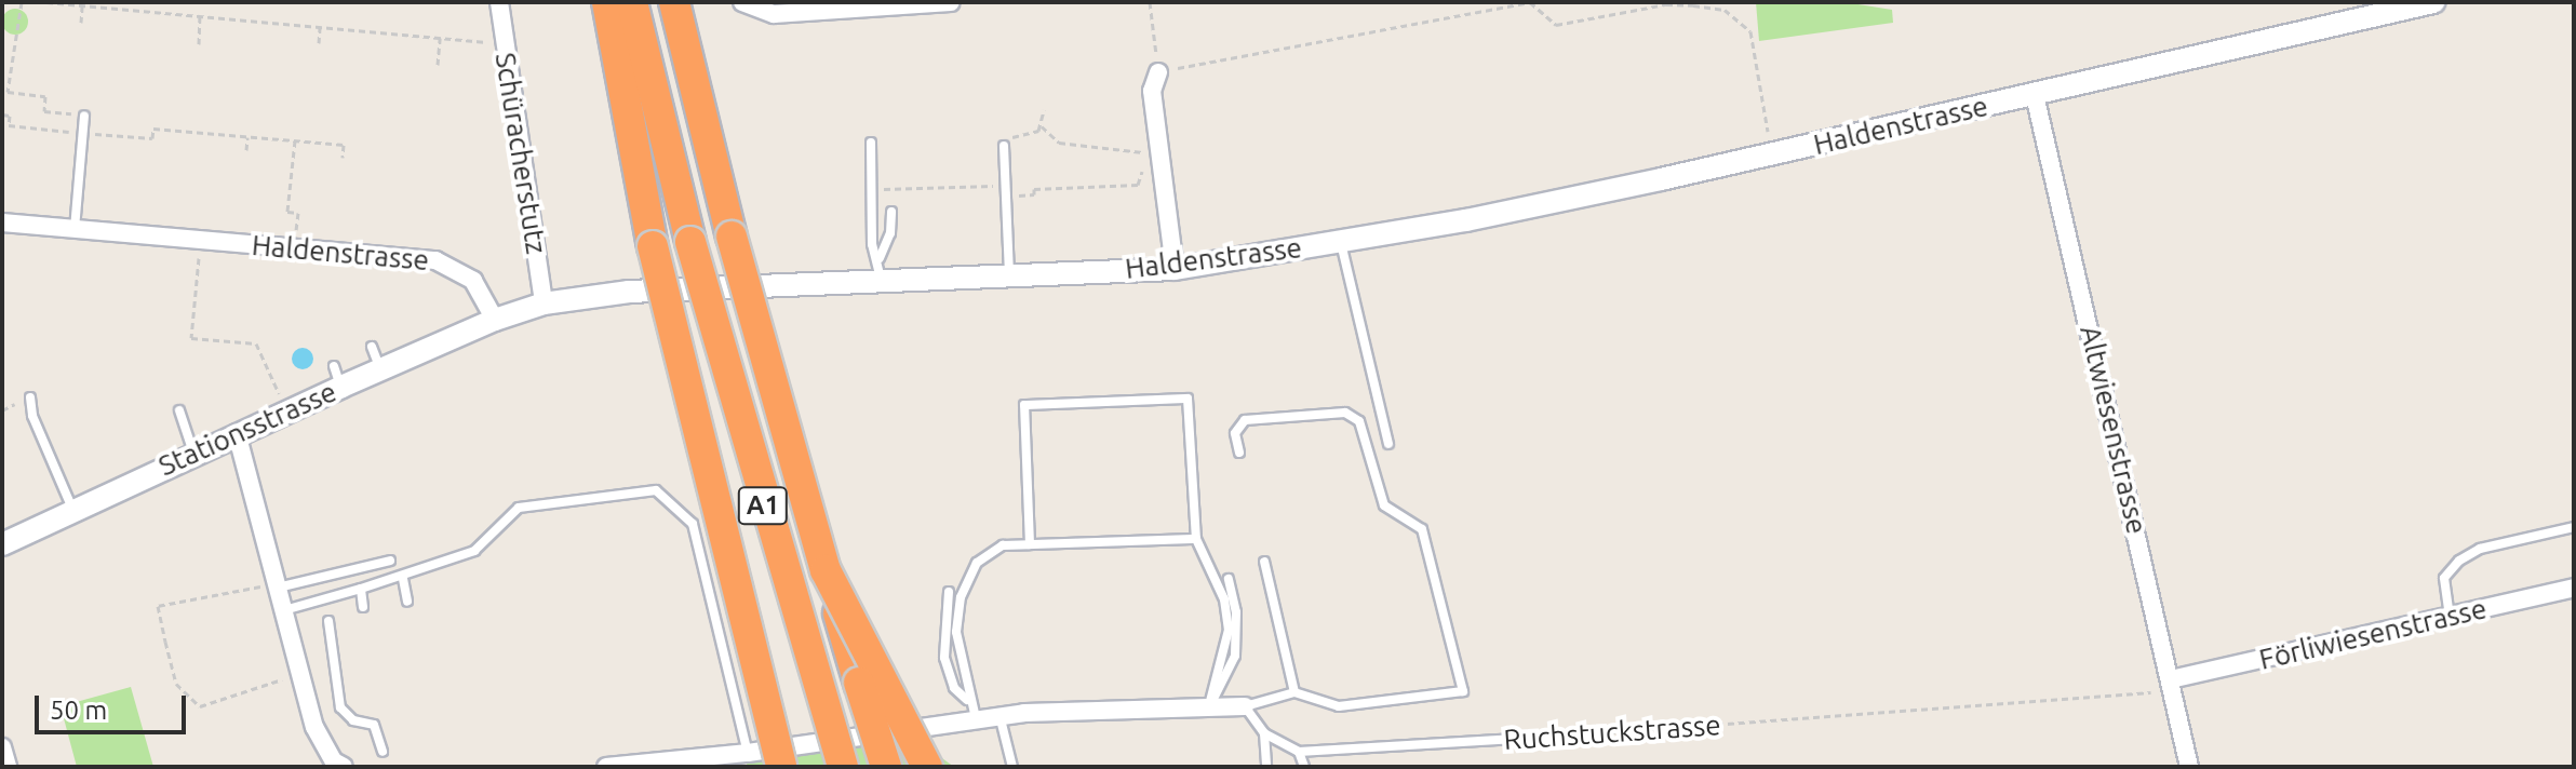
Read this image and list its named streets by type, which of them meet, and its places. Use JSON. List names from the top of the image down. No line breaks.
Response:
{"streets":{"highway":["A1"],"street":["Haldenstrasse","Schüracherstutz","Stationsstrasse","Altwiesenstrasse","Förliwiesenstrasse"],"lane":["Ruchstuckstrasse"]},"crossings":[["Haldenstrasse","Schüracherstutz"],["Haldenstrasse","Stationsstrasse"],["Haldenstrasse","Altwiesenstrasse"],["Altwiesenstrasse","Förliwiesenstrasse"],["Altwiesenstrasse","Ruchstuckstrasse"],["Förliwiesenstrasse","Ruchstuckstrasse"]],"scale_bar":"50 m"}
